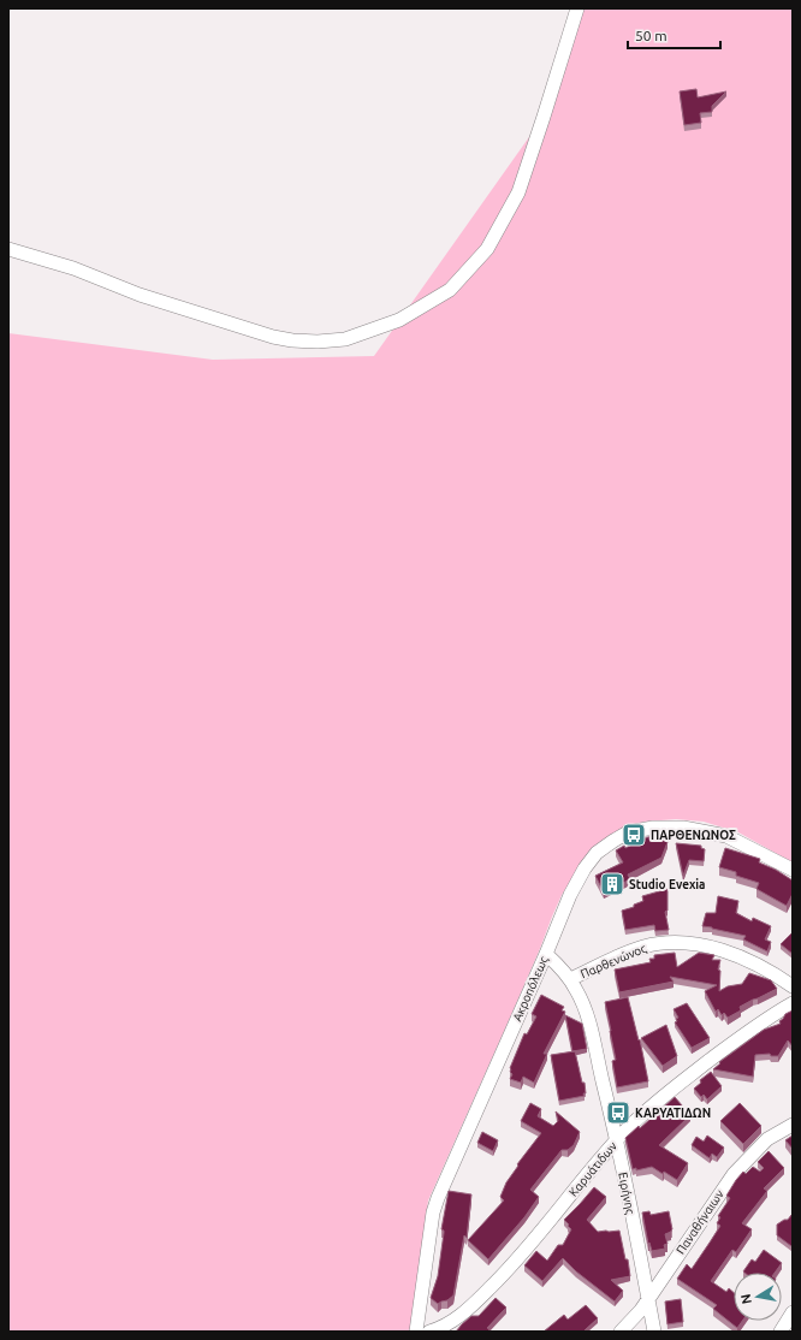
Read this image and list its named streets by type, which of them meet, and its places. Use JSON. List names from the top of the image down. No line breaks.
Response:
{"streets":{"street":["Παρθενώνος","Ακροπόλεως","Καρυάτιδων","Ειρήνης","Παναθήναιων"]},"crossings":[["Παρθενώνος","Ειρήνης"],["Ακροπόλεως","Ειρήνης"],["Καρυάτιδων","Ειρήνης"],["Ειρήνης","Παναθήναιων"]],"places":{"bus stop":["ΠΑΡΘΕΝΩΝΟΣ","ΚΑΡΥΑΤΙΔΩΝ"],"building":["Studio Evexia"]},"scale_bar":"50 m","north":"left"}
